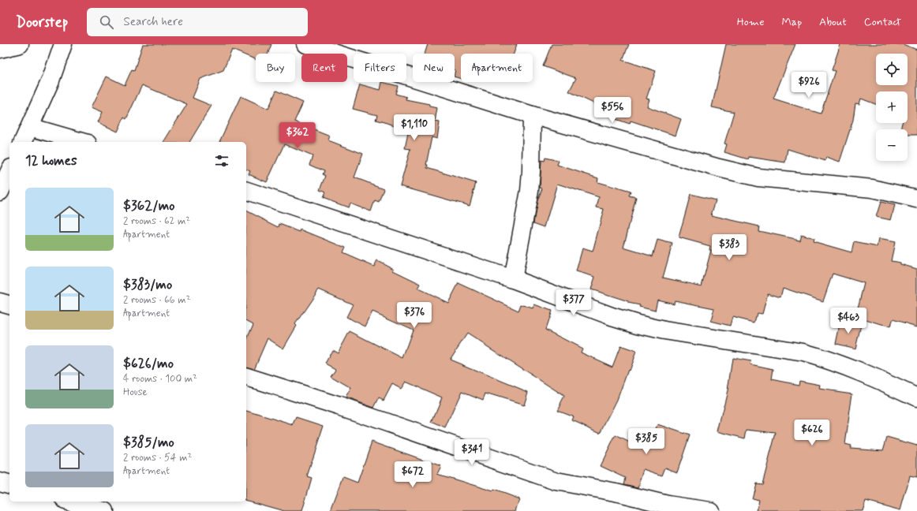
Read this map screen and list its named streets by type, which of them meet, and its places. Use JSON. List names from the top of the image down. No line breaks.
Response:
{"page":{"header":"Doorstep","search":"Search here","nav":["Home","Map","About","Contact"],"map_buttons":["+","−"],"chip":["Buy","Rent","Filters","New","Apartment"],"price":["$926","$556","$1,110","$362","$383","$377","$376","$463","$626","$385","$341","$672"],"heading":"12 homes","list":[{"name":"$362/mo","note":"2 rooms · 62 m² · Apartment"},{"name":"$383/mo","note":"2 rooms · 66 m² · Apartment"},{"name":"$626/mo","note":"4 rooms · 100 m² · House"},{"name":"$385/mo","note":"2 rooms · 54 m² · Apartment"}]}}
